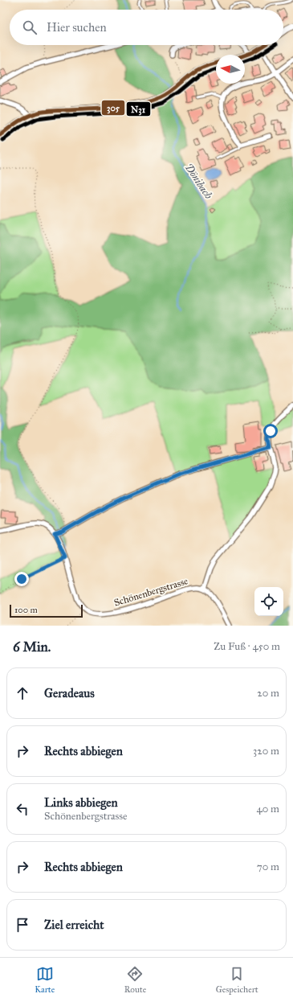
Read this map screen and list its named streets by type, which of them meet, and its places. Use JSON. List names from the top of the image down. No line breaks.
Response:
{"streets":{"street":["Schönenbergstrasse"]},"water":["Dönibach"],"lines":["transit line 305","transit line N31"],"scale_bar":"100 m","north":"left","page":{"search":"Hier suchen","scale":"100 m","heading":["6 Min.","Zu Fuß · 450 m"],"list":[["Geradeaus","20 m"],["Rechts abbiegen","320 m"],["Links abbiegen","Schönenbergstrasse","40 m"],["Rechts abbiegen","70 m"],"Ziel erreicht"],"nav":["Karte","Route","Gespeichert"]}}
